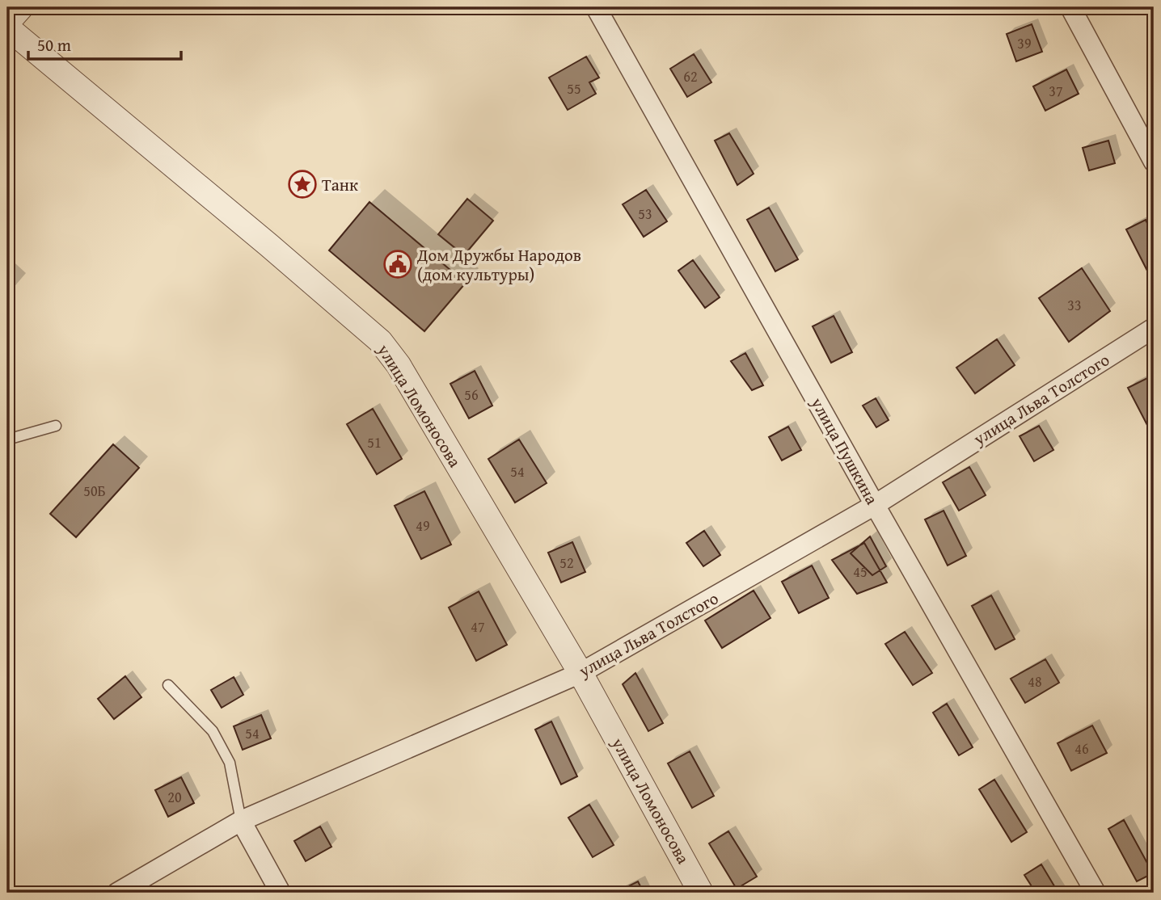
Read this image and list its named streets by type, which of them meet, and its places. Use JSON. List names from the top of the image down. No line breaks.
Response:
{"streets":{"street":["улица Льва Толстого","улица Ломоносова","улица Пушкина"]},"crossings":[["улица Льва Толстого","улица Ломоносова"],["улица Льва Толстого","улица Пушкина"]],"places":{"place":["Танк"],"public building":["Дом Дружбы Народов (дом культуры)"]},"house_numbers":["39","62","55","37","53","33","56","51","54","50Б","49","52","45","47","48","54","46","20"],"scale_bar":"50 m"}
